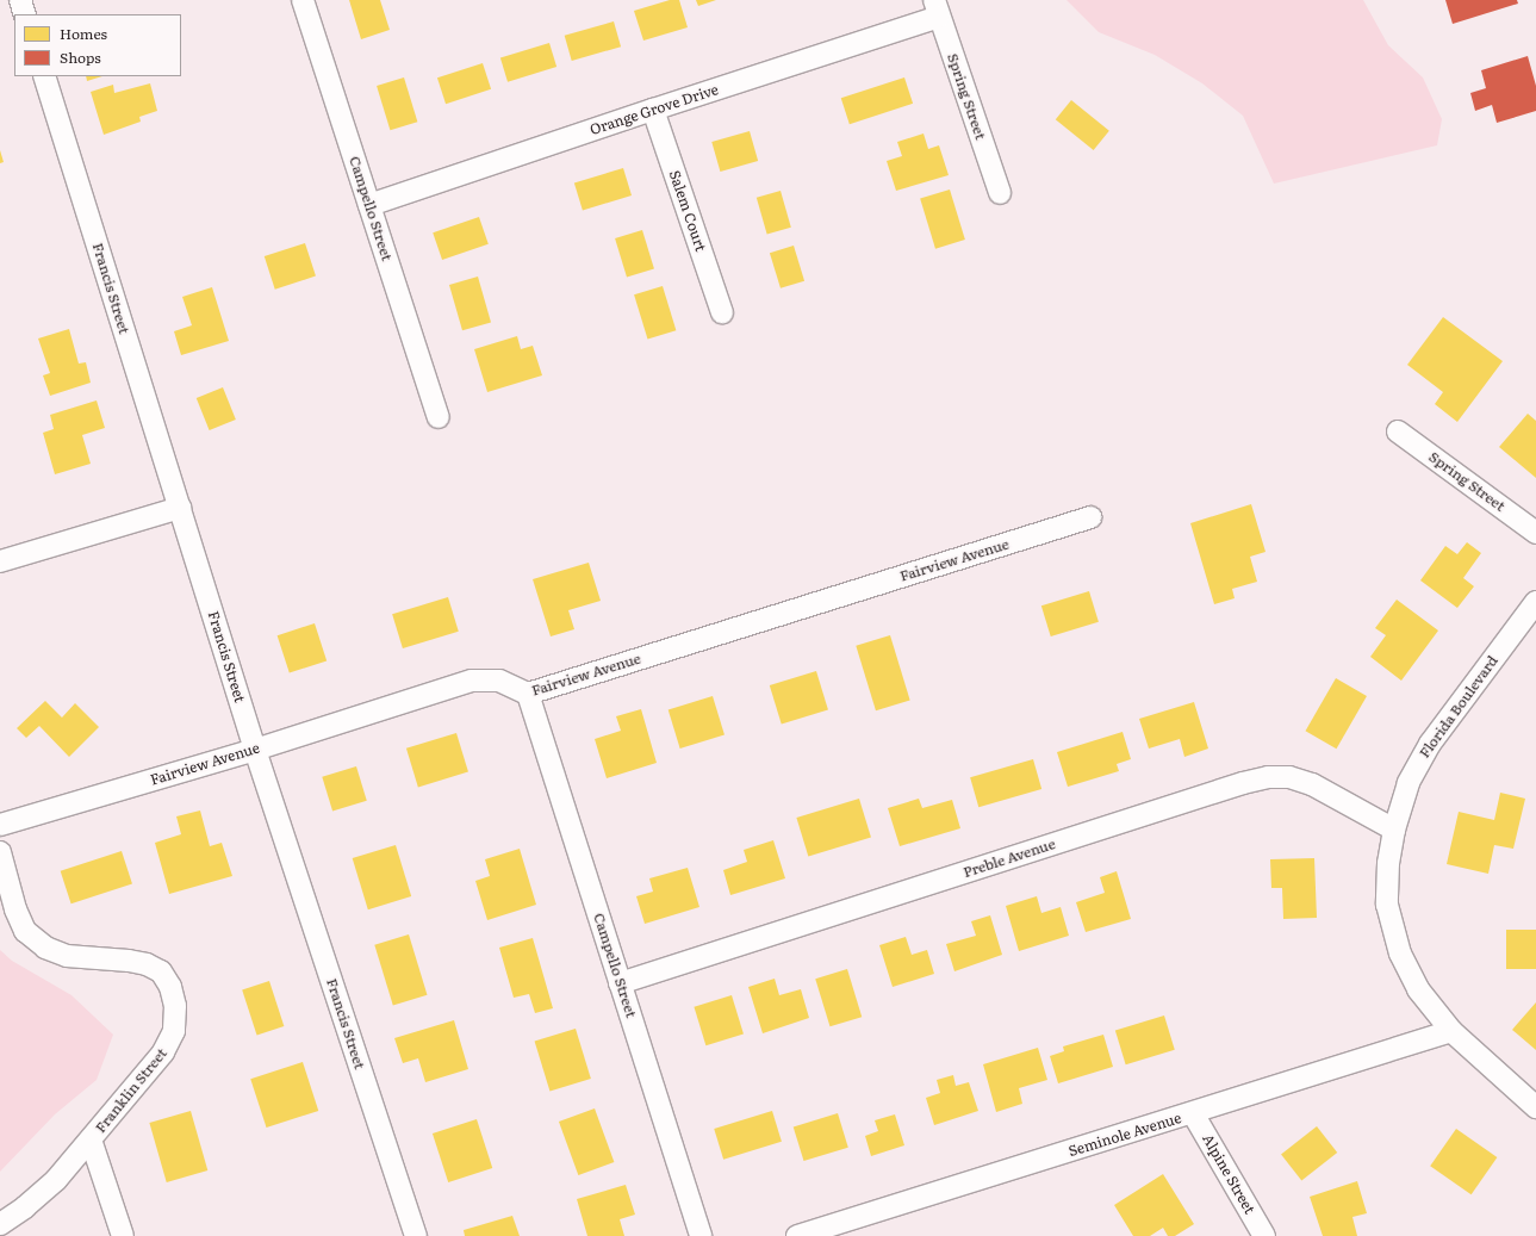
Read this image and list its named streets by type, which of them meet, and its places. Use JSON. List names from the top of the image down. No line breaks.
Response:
{"streets":{"street":["Spring Street","Orange Grove Drive","Campello Street","Salem Court","Francis Street","Fairview Avenue","Florida Boulevard","Preble Avenue","Franklin Street","Seminole Avenue","Alpine Street"]},"crossings":[["Spring Street","Orange Grove Drive"],["Orange Grove Drive","Campello Street"],["Orange Grove Drive","Salem Court"],["Campello Street","Fairview Avenue"],["Campello Street","Preble Avenue"],["Francis Street","Fairview Avenue"],["Florida Boulevard","Preble Avenue"],["Florida Boulevard","Seminole Avenue"],["Seminole Avenue","Alpine Street"]],"legend":["Homes","Shops"]}
